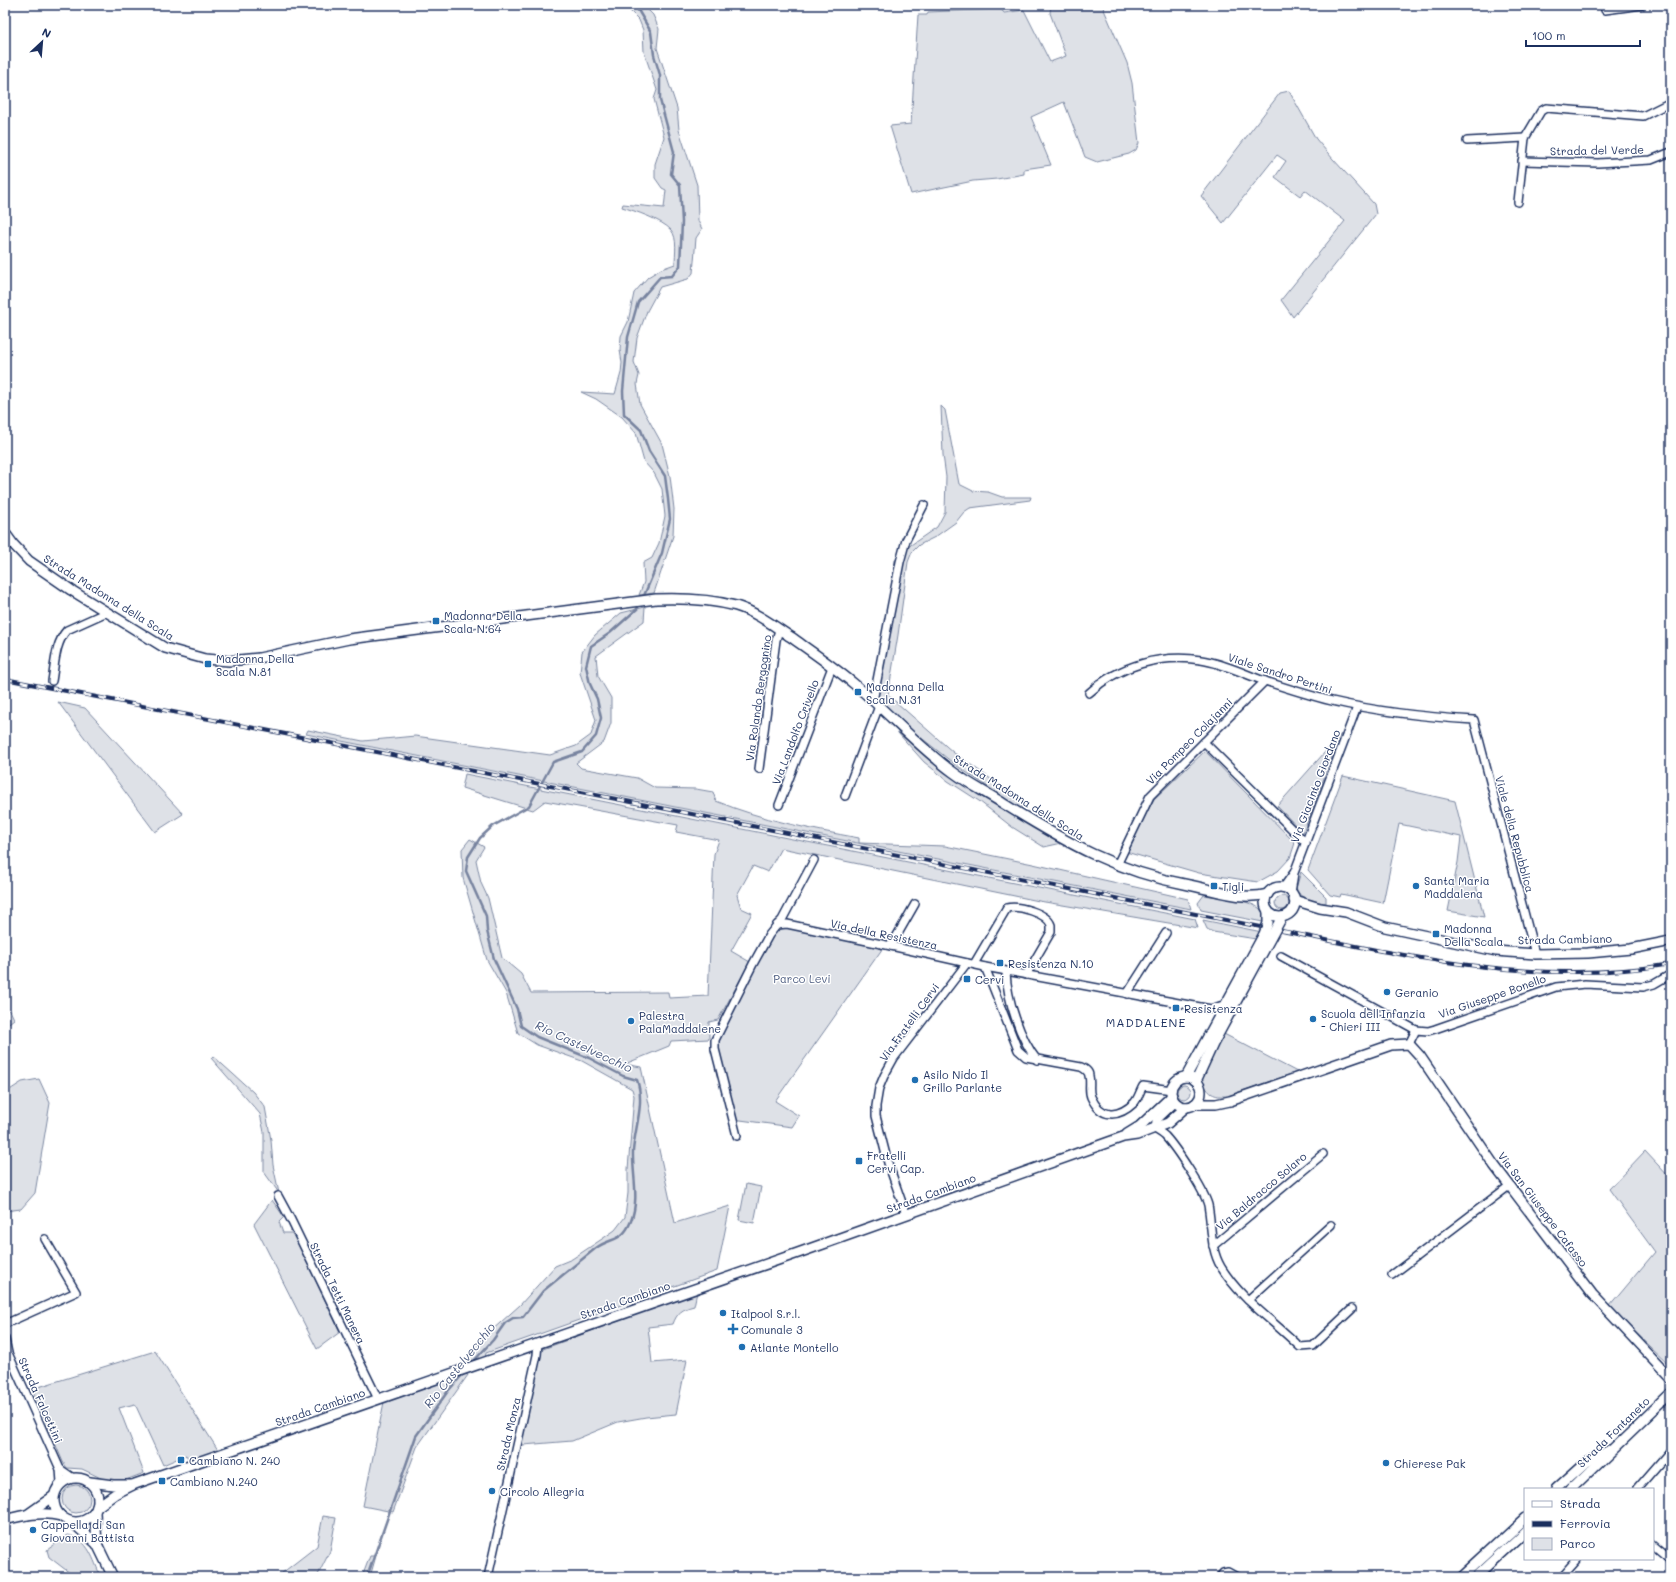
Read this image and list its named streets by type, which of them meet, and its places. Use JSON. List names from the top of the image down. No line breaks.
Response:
{"streets":{"main road":["Strada Madonna della Scala","Strada Cambiano","Via San Giuseppe Cafasso","Strada Fontaneto"],"street":["Strada del Verde","Viale Sandro Pertini","Via Rolando Bergognino","Via Landolfo Crivello","Via Pompeo Colajanni","Via Giacinto Giordano","Viale della Repubblica","Via della Resistenza","Via Giuseppe Bonello","Via Fratelli Cervi","Via Baldracco Solaro","Strada Tetti Manera","Strada Falcettini","Strada Monza"]},"crossings":[["Strada Madonna della Scala","Via Rolando Bergognino"],["Strada Madonna della Scala","Via Landolfo Crivello"],["Strada Madonna della Scala","Via Pompeo Colajanni"],["Viale Sandro Pertini","Via Pompeo Colajanni"],["Viale Sandro Pertini","Via Giacinto Giordano"],["Viale Sandro Pertini","Viale della Repubblica"],["Via Giacinto Giordano","Strada Cambiano"],["Viale della Repubblica","Strada Cambiano"],["Via della Resistenza","Via Fratelli Cervi"],["Strada Cambiano","Via Fratelli Cervi"],["Strada Cambiano","Strada Tetti Manera"],["Strada Cambiano","Strada Falcettini"],["Strada Cambiano","Strada Monza"]],"districts":["MADDALENE"],"water":["Rio Castelvecchio"],"parks":["Parco Levi"],"places":{"transit":["Madonna Della Scala N.64","Madonna Della Scala N.81","Madonna Della Scala N.31","Tigli","Madonna Della Scala","Resistenza N.10","Cervi","Resistenza","Fratelli Cervi Cap.","Cambiano N. 240","Cambiano N.240"],"other":["Santa Maria Maddalena","Geranio","Scuola dell'Infanzia - Chieri III","Palestra PalaMaddalene","Asilo Nido Il Grillo Parlante","Italpool S.r.l.","Atlante Montello","Chierese Pak","Circolo Allegria","Cappella di San Giovanni Battista"],"health":["Comunale 3"]},"legend":["Strada","Ferrovia","Parco"],"scale_bar":"100 m","north":"top right"}
